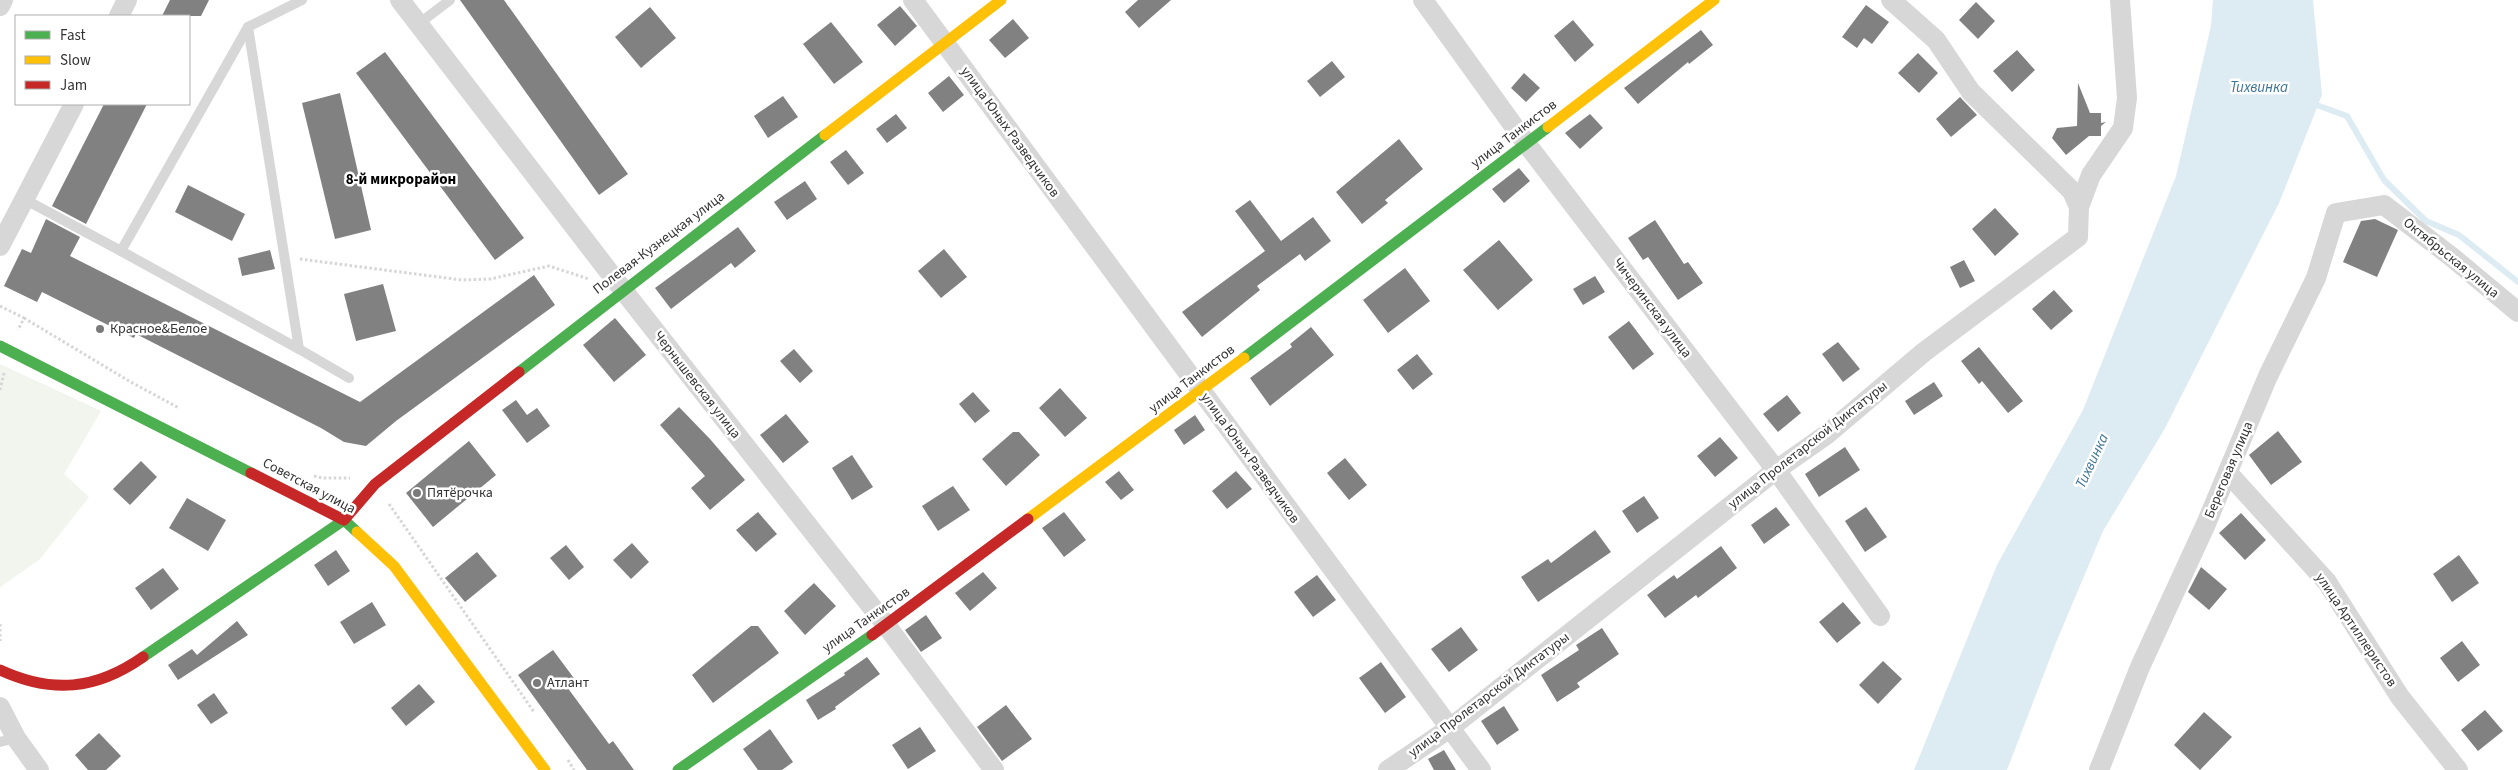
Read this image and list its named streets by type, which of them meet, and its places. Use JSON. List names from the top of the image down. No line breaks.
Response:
{"streets":{"street":["улица Юных Разведчиков","улица Танкистов","Полевая-Кузнецкая улица","Октябрьская улица","Чичеринская улица","Чернышевская улица","улица Пролетарской Диктатуры","Береговая улица","Советская улица","улица Артиллеристов"]},"crossings":[["улица Юных Разведчиков","улица Танкистов"],["улица Юных Разведчиков","Полевая-Кузнецкая улица"],["улица Юных Разведчиков","улица Пролетарской Диктатуры"],["улица Танкистов","Чичеринская улица"],["улица Танкистов","Чернышевская улица"],["Полевая-Кузнецкая улица","Чернышевская улица"],["Полевая-Кузнецкая улица","Советская улица"],["Октябрьская улица","Береговая улица"],["Чичеринская улица","улица Пролетарской Диктатуры"],["Береговая улица","улица Артиллеристов"]],"districts":["8-й микрорайон"],"water":["Тихвинка"],"places":["Красное&Белое","Пятёрочка","Атлант"],"legend":["Fast","Slow","Jam"]}
